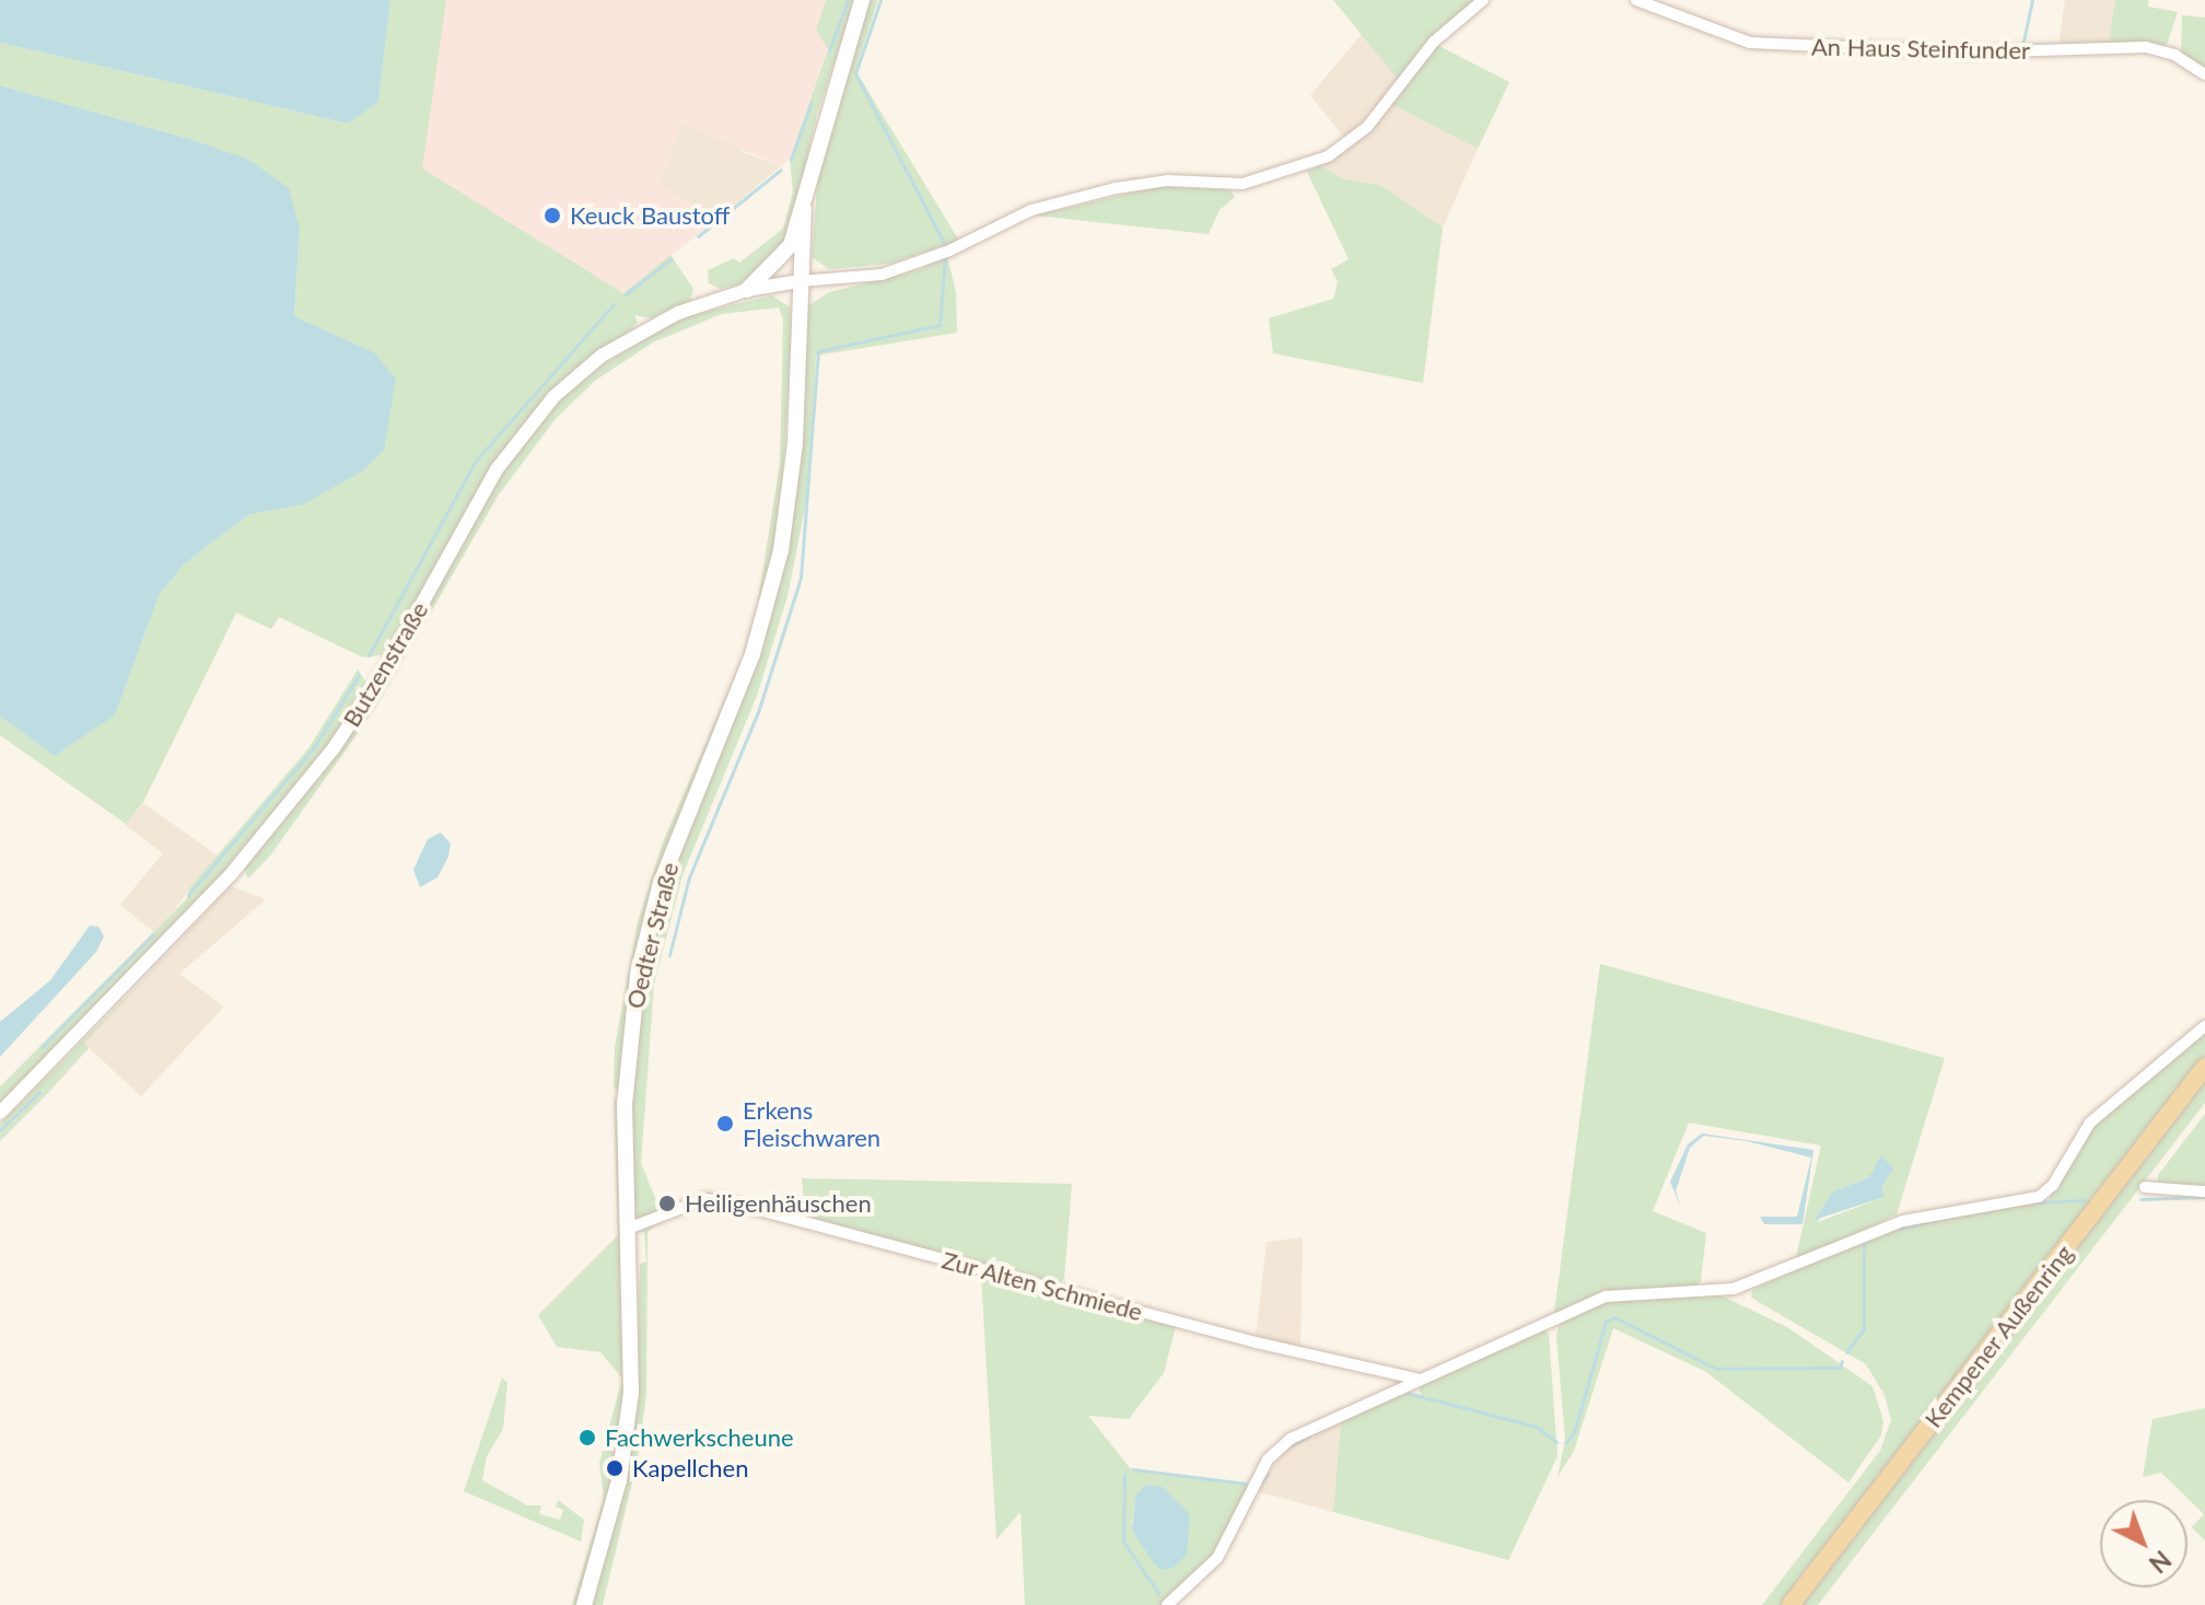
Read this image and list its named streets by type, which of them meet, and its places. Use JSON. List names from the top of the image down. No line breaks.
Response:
{"streets":{"main road":["Oedter Straße","Kempener Außenring"],"street":["An Haus Steinfunder","Butzenstraße","Zur Alten Schmiede"]},"crossings":[["Butzenstraße","Oedter Straße"],["Oedter Straße","Zur Alten Schmiede"]],"places":["Keuck Baustoff","Erkens Fleischwaren","Heiligenhäuschen","Fachwerkscheune","Kapellchen"],"north":"bottom right"}
